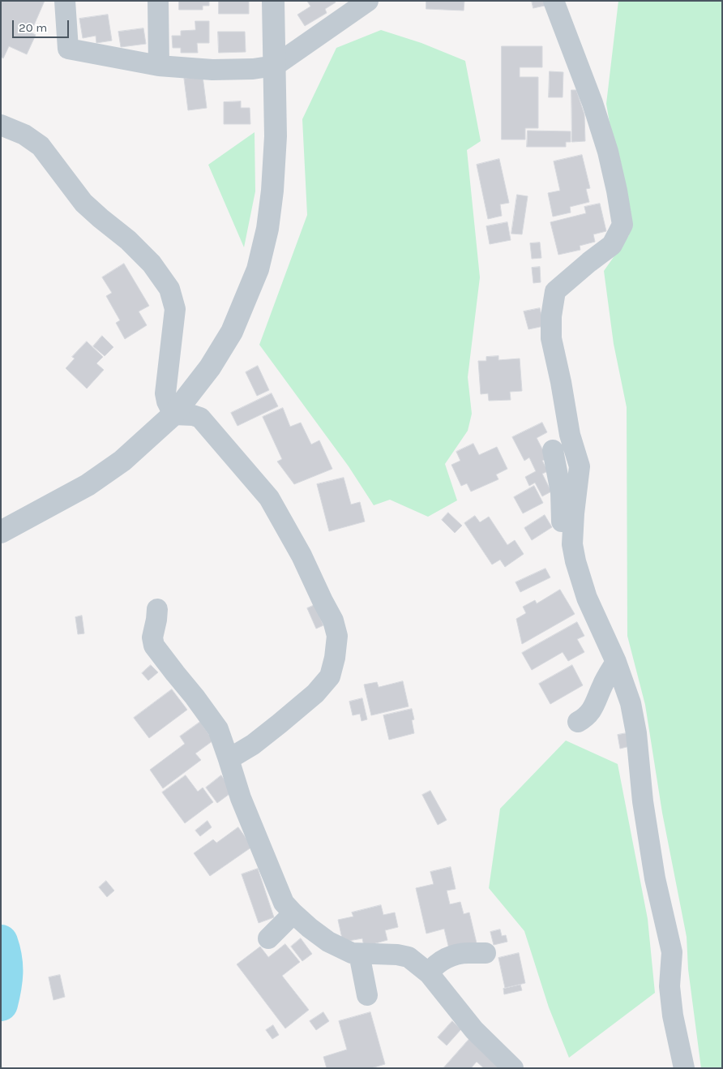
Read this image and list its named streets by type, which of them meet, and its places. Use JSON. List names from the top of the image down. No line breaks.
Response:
{"scale_bar":"20 m"}
